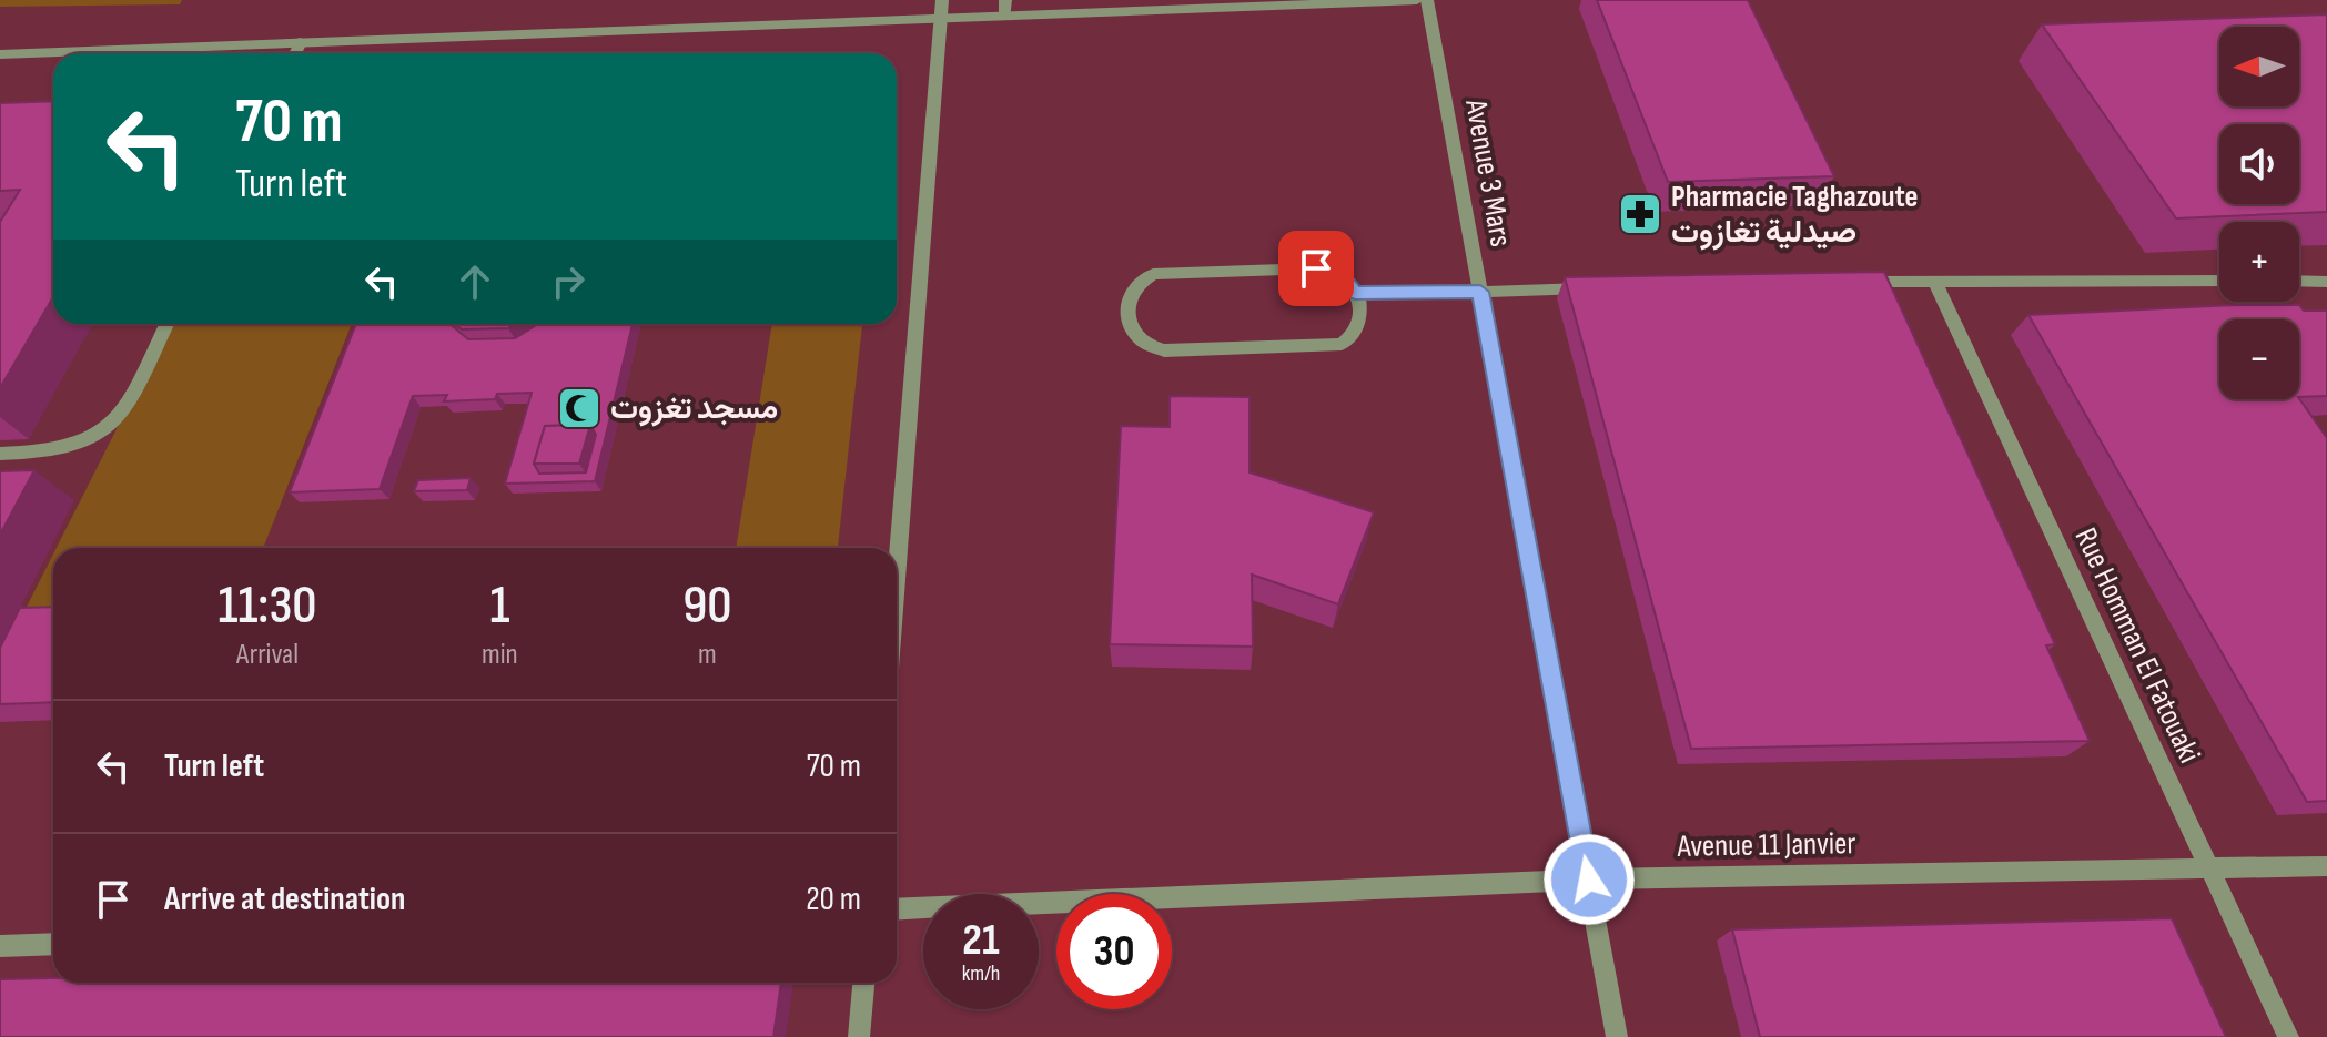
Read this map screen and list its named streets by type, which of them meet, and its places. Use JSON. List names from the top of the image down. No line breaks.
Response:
{"streets":{"street":["Avenue 3 Mars","Rue Homman El Fatouaki","Avenue 11 Janvier"]},"crossings":[["Avenue 3 Mars","Avenue 11 Janvier"],["Rue Homman El Fatouaki","Avenue 11 Janvier"]],"places":{"pharmacy":["Pharmacie Taghazoute صيدلية تغازوت"],"mosque":["مسجد تغزوت"]},"north":"left","page":{"map_buttons":["+","−"],"turn":["70 m","Turn left"],"eta":["11:30","Arrival","1","min","90","m"],"list":[{"name":"Turn left","value":"70 m"},{"name":"Arrive at destination","value":"20 m"}],"speed":"21 km/h","limit":"30"}}
